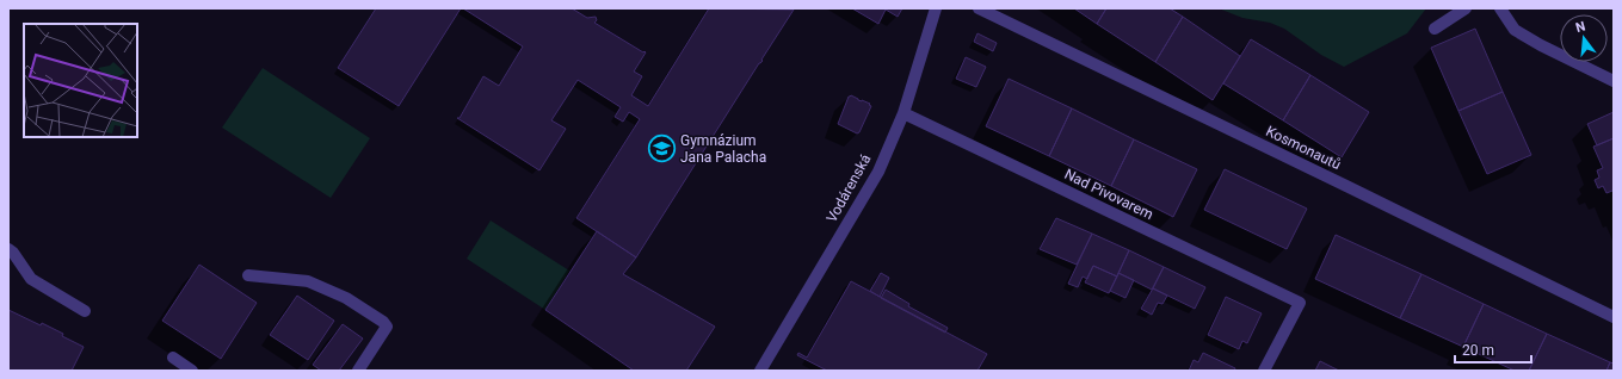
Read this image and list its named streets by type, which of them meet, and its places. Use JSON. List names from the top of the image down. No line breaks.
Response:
{"streets":{"street":["Kosmonautů","Vodárenská","Nad Pivovarem"]},"crossings":[["Vodárenská","Nad Pivovarem"]],"places":{"school or university":["Gymnázium Jana Palacha"]},"scale_bar":"20 m","north":"top"}
